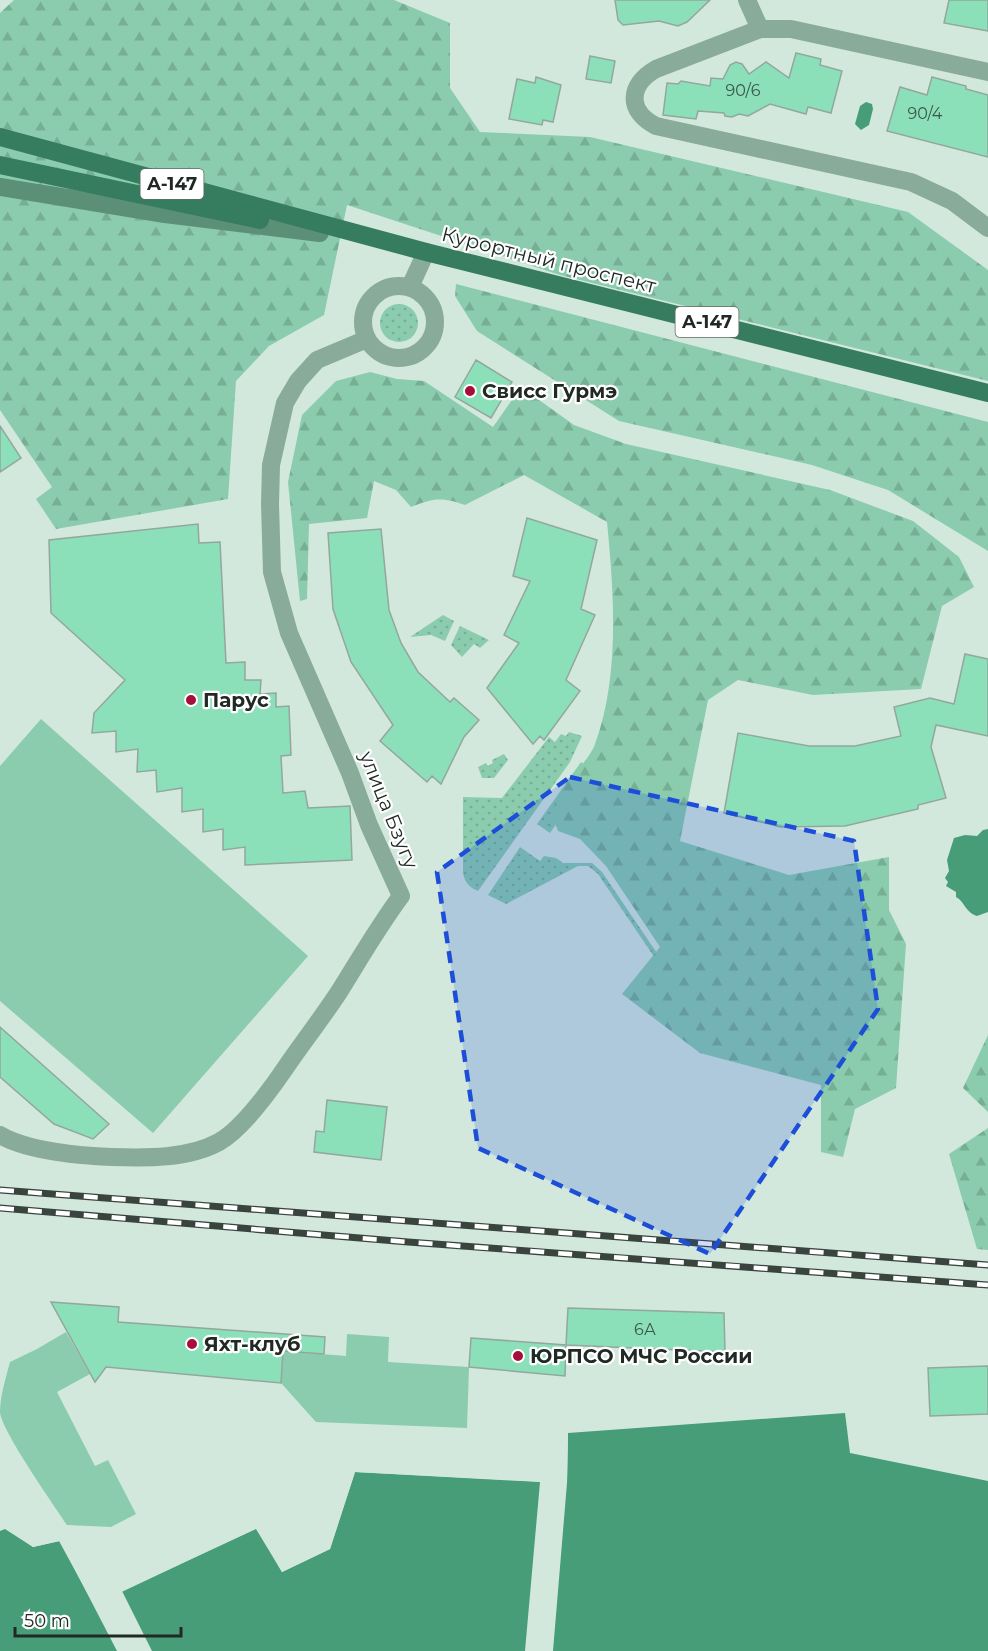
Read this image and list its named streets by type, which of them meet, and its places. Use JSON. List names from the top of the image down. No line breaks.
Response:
{"streets":{"main road":["А-147","Курортный проспект"],"street":["улица Бзугу"]},"crossings":[["А-147","Курортный проспект"]],"places":["Свисс Гурмэ","Парус","Яхт-клуб","ЮРПСО МЧС России"],"house_numbers":["90/6","90/4","6А"],"scale_bar":"50 m"}
